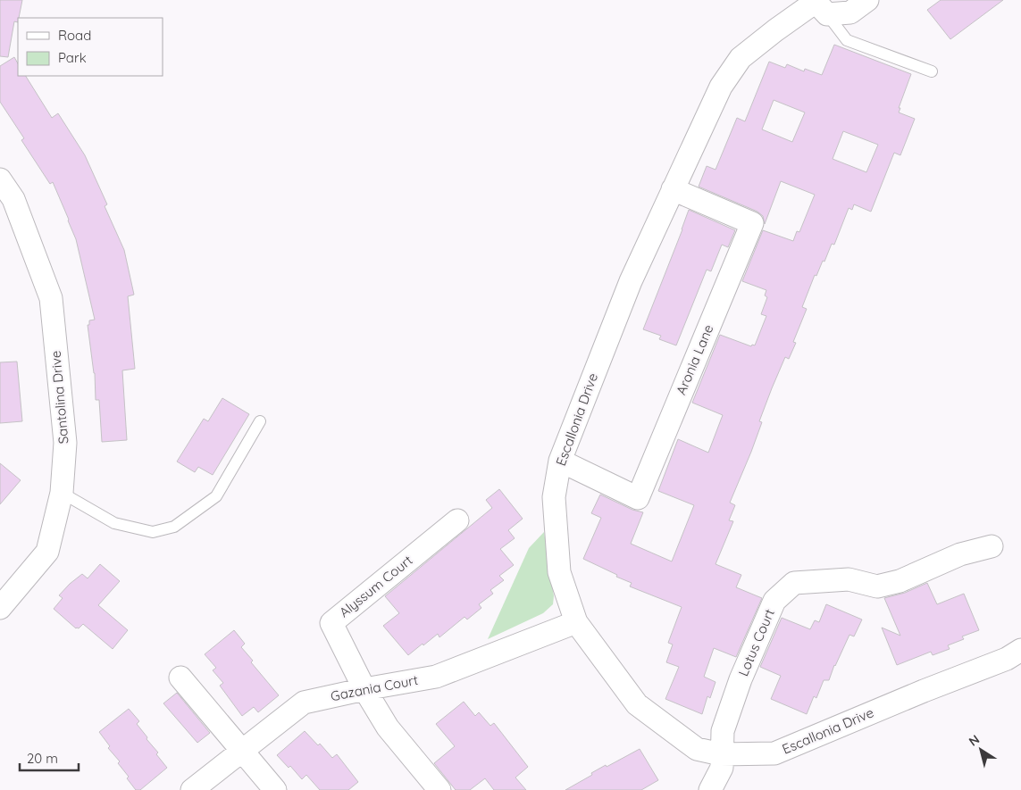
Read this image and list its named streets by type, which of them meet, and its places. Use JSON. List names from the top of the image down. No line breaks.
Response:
{"streets":{"street":["Aronia Lane","Santolina Drive","Escallonia Drive","Alyssum Court","Lotus Court","Gazania Court"]},"crossings":[["Aronia Lane","Escallonia Drive"],["Escallonia Drive","Lotus Court"],["Escallonia Drive","Gazania Court"],["Alyssum Court","Gazania Court"]],"legend":["Road","Park"],"scale_bar":"20 m","north":"top left"}
